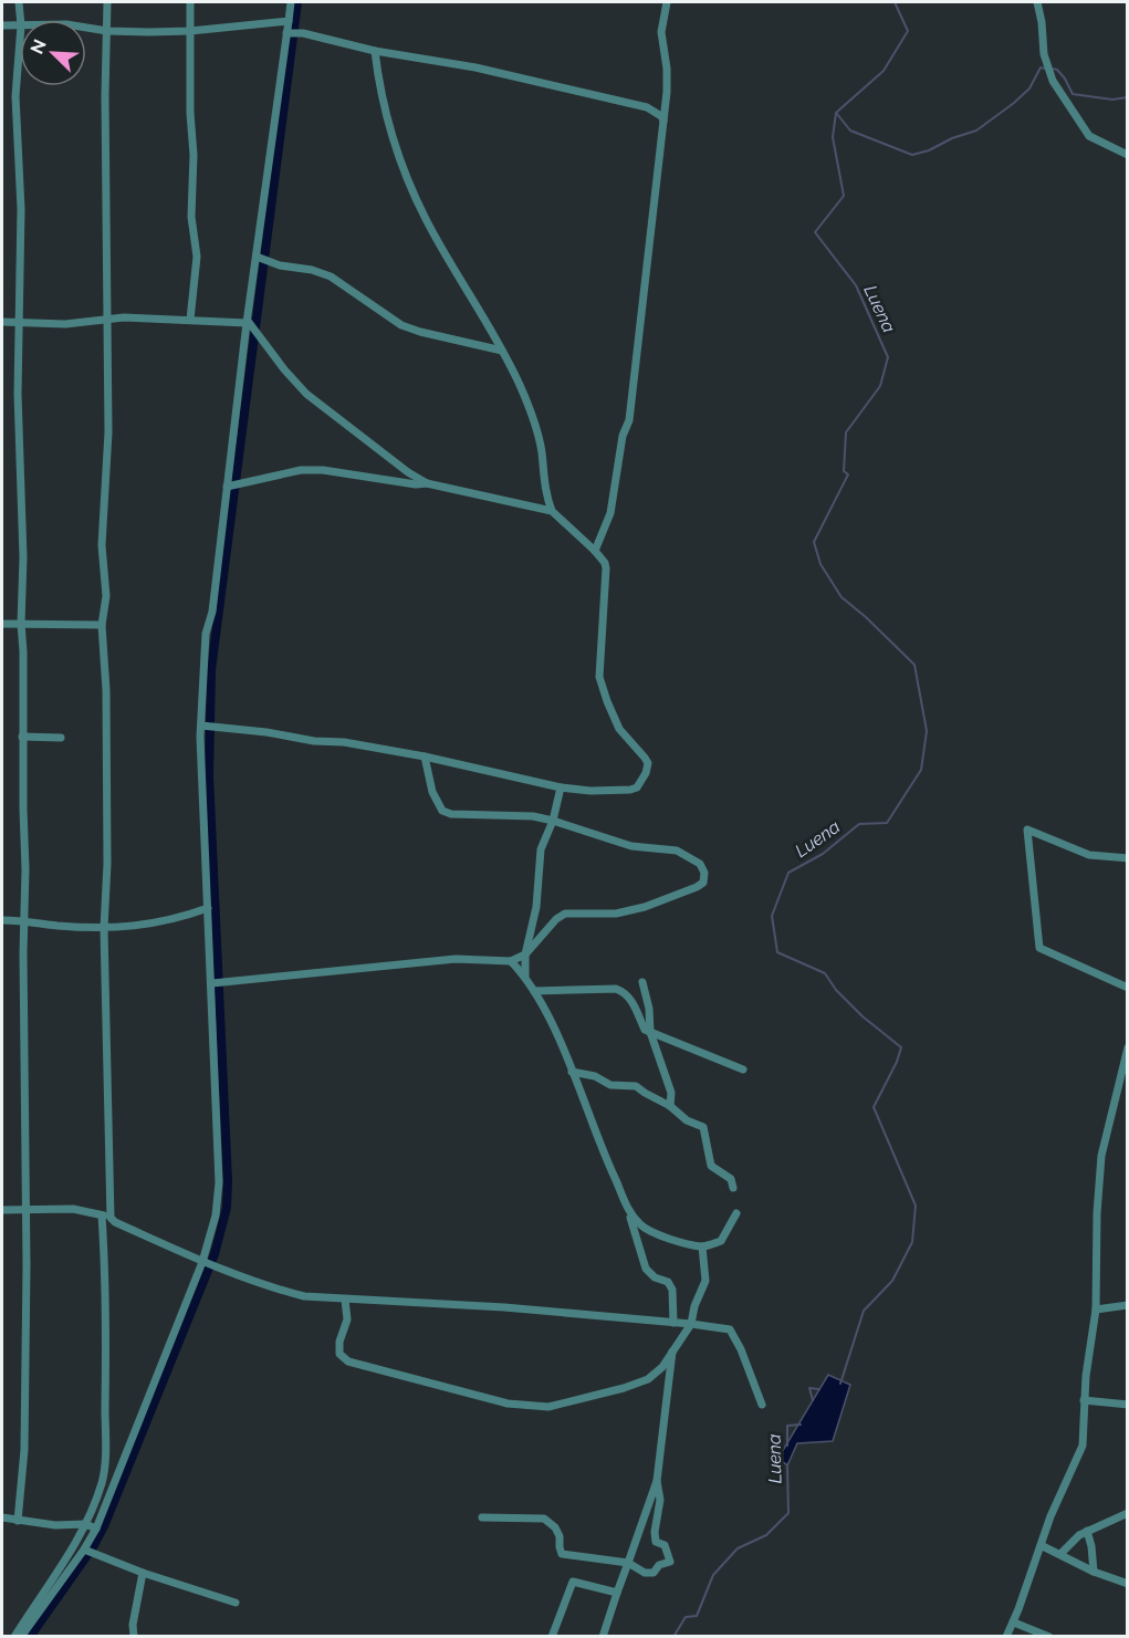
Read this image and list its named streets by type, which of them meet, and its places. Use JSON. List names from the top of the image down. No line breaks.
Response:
{"water":["Luena"],"north":"top left"}
